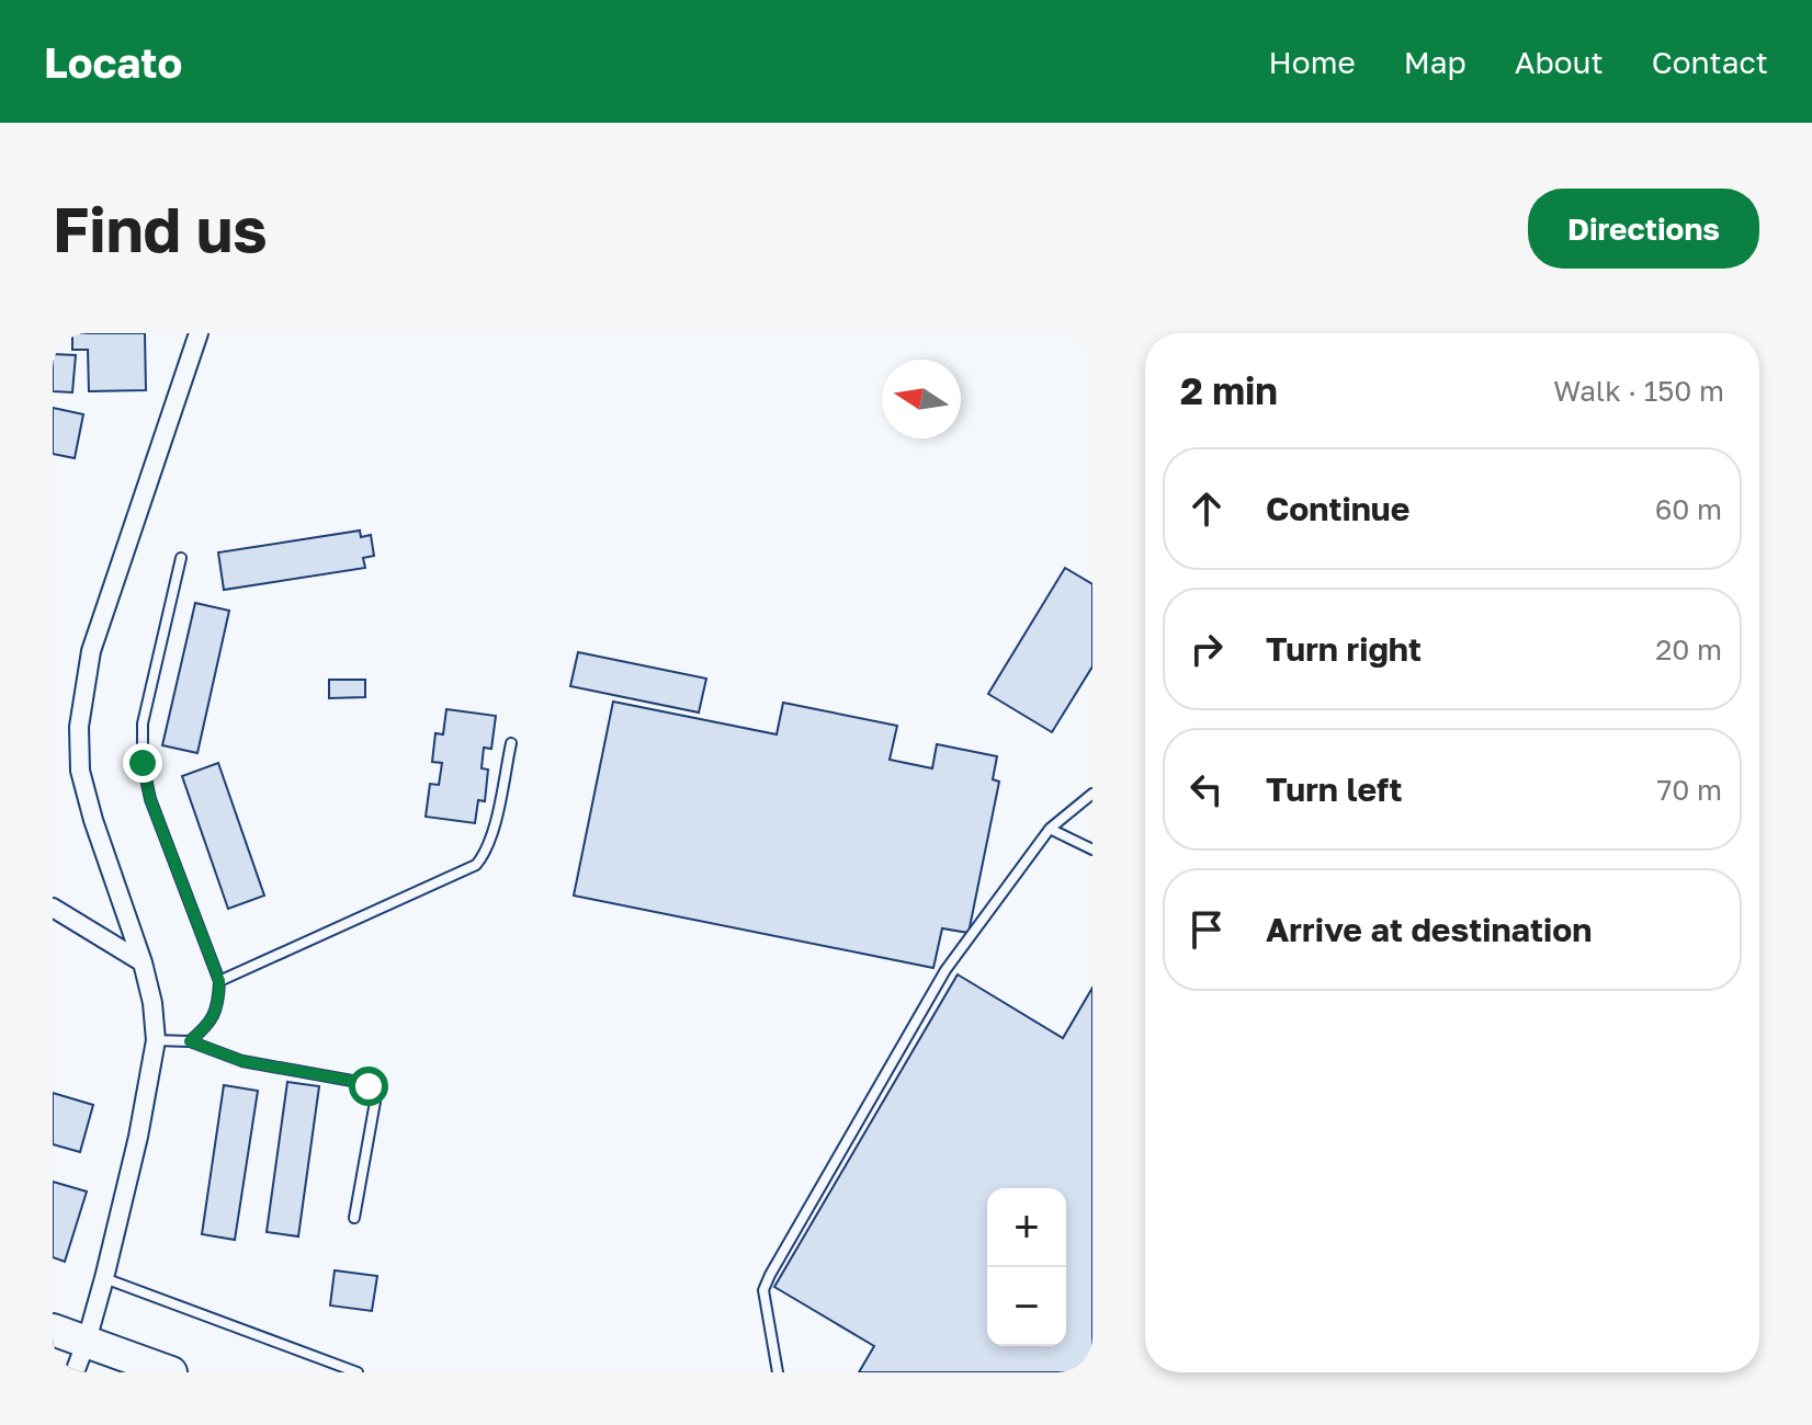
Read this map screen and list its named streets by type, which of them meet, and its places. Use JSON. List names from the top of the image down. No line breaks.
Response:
{"north":"left","page":{"header":"Locato","nav":["Home","Map","About","Contact"],"buttons":"Directions","title":"Find us","heading":["2 min","Walk · 150 m"],"list":[["Continue","60 m"],["Turn right","20 m"],["Turn left","70 m"],"Arrive at destination"],"map_buttons":["+","−"]}}
